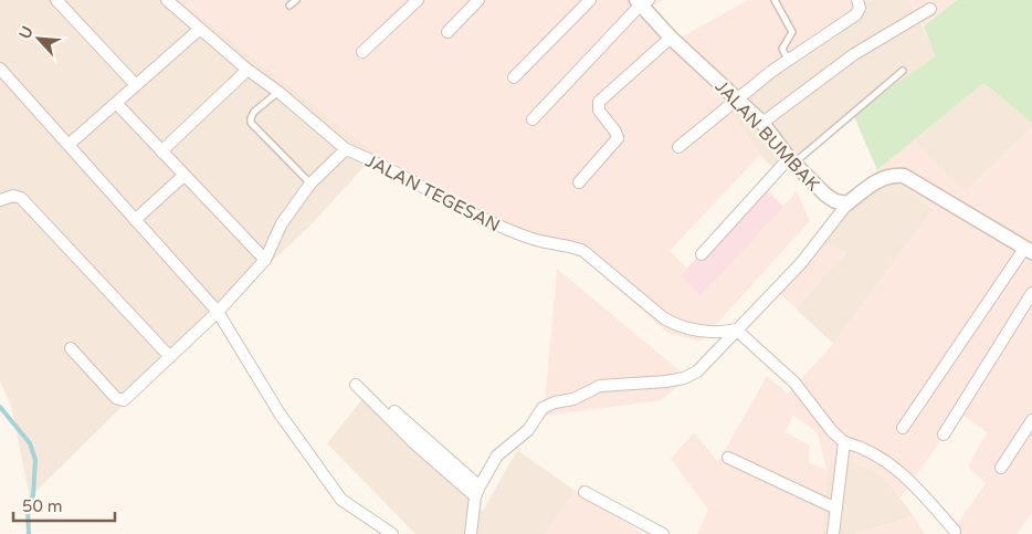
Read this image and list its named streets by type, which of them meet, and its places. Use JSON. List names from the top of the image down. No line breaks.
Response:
{"streets":{"street":["JALAN BUMBAK","JALAN TEGESAN"]},"scale_bar":"50 m","north":"top left"}
